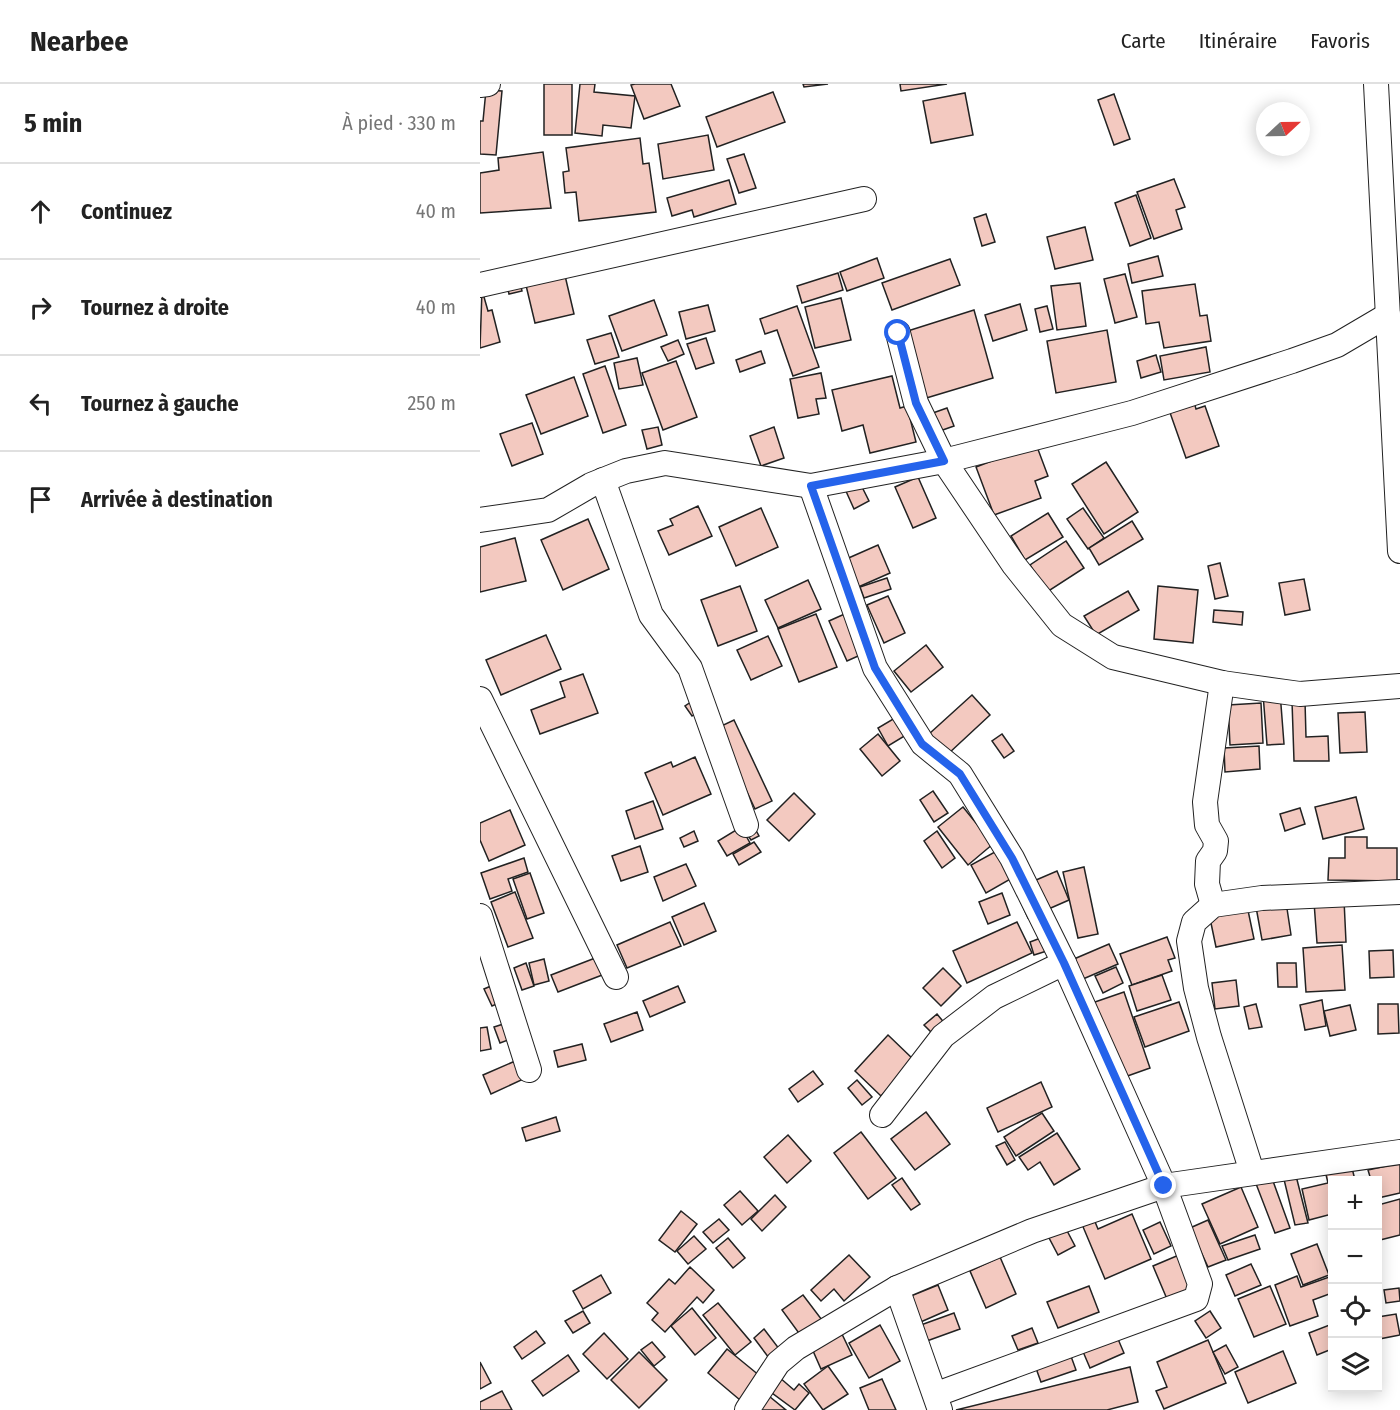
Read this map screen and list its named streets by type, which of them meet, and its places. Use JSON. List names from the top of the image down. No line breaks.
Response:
{"north":"right","page":{"header":"Nearbee","nav":["Carte","Itinéraire","Favoris"],"heading":["5 min","À pied · 330 m"],"list":[["Continuez","40 m"],["Tournez à droite","40 m"],["Tournez à gauche","250 m"],"Arrivée à destination"],"map_buttons":["+","−"]}}
